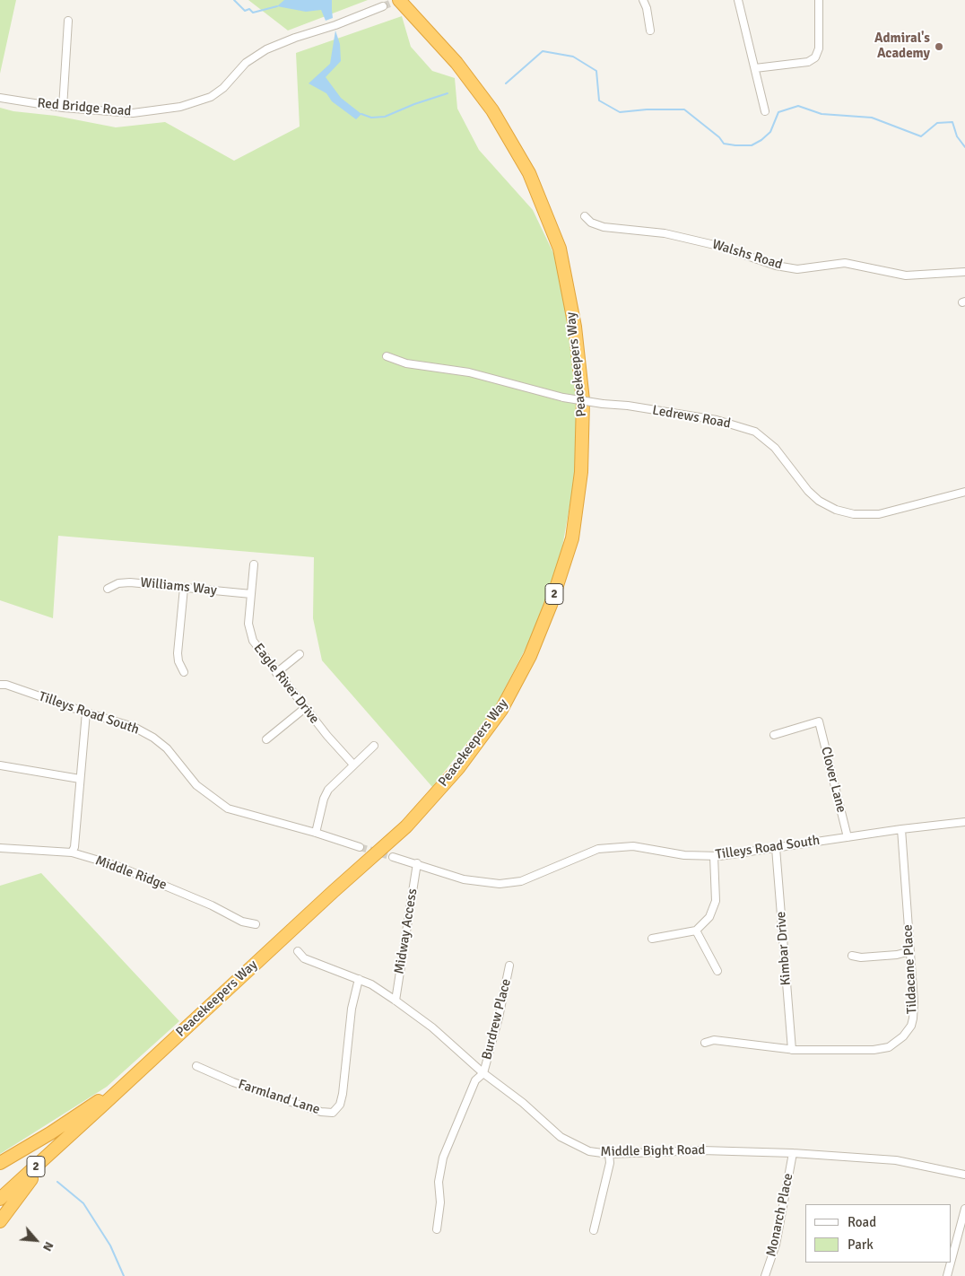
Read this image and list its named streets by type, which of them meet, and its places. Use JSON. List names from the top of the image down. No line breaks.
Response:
{"streets":{"highway":["Peacekeepers Way","2"],"street":["Red Bridge Road","Walshs Road","Ledrews Road","Williams Way","Eagle River Drive","Tilleys Road South","Clover Lane","Middle Ridge","Midway Access","Kimbar Drive","Tildacane Place","Burdrew Place","Farmland Lane","Middle Bight Road","Monarch Place"]},"crossings":[["Williams Way","Eagle River Drive"],["Tilleys Road South","Clover Lane"],["Tilleys Road South","Midway Access"],["Tilleys Road South","Kimbar Drive"],["Tilleys Road South","Tildacane Place"],["Midway Access","Middle Bight Road"],["Kimbar Drive","Tildacane Place"],["Burdrew Place","Middle Bight Road"],["Farmland Lane","Middle Bight Road"],["Middle Bight Road","Monarch Place"]],"places":["Admiral's Academy"],"legend":["Road","Park"],"north":"bottom right"}
